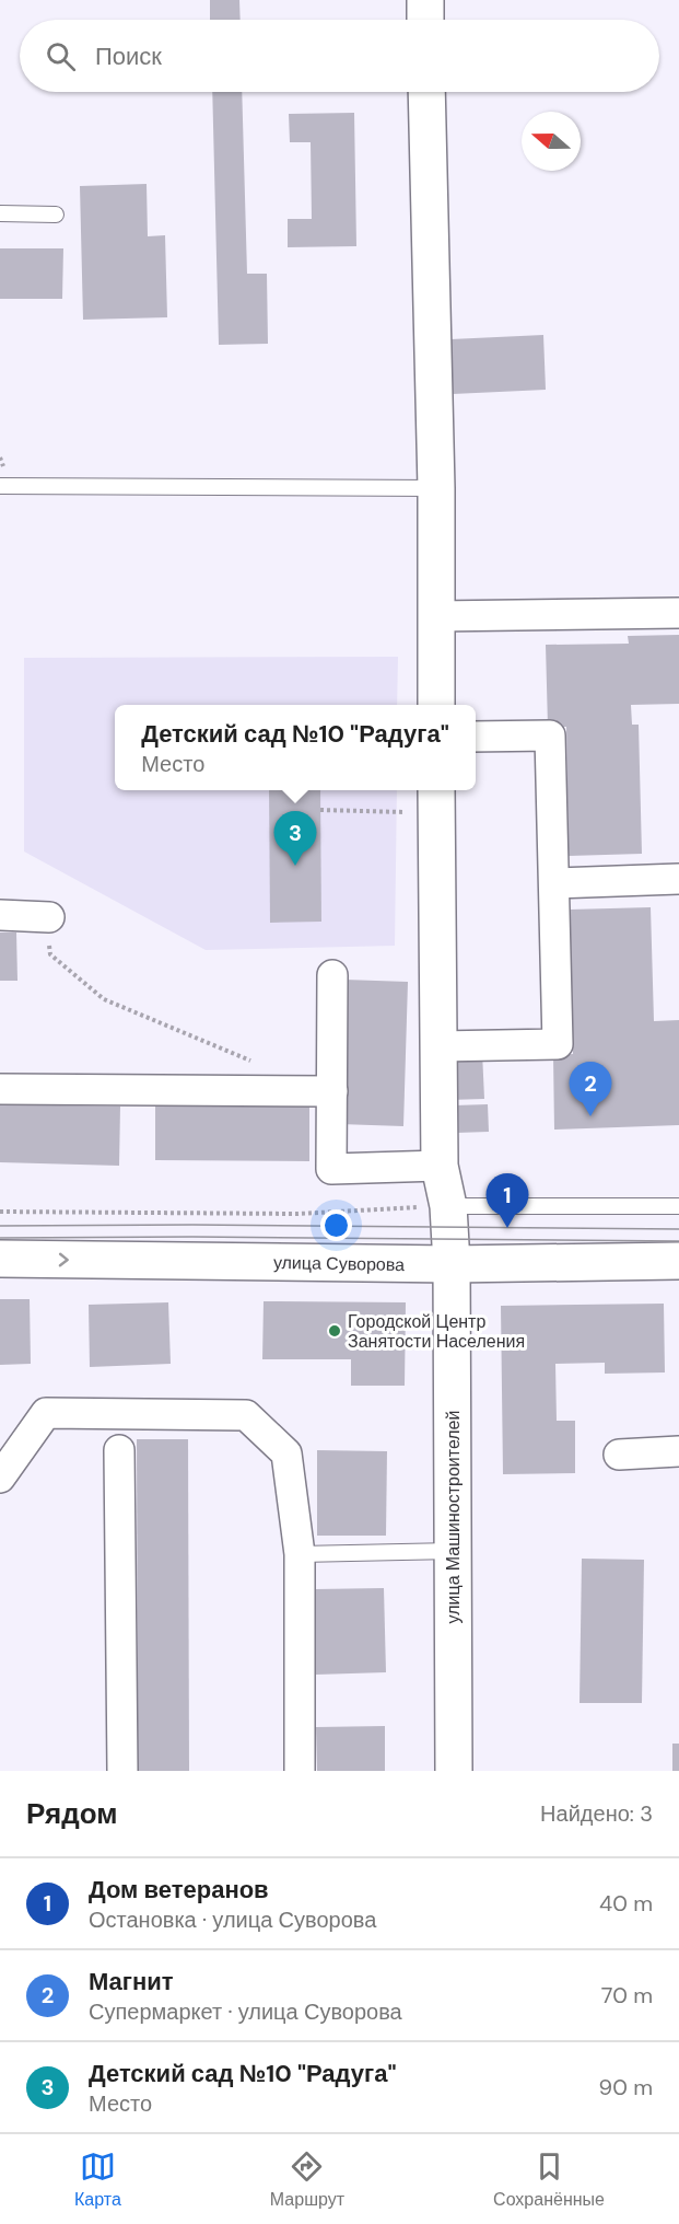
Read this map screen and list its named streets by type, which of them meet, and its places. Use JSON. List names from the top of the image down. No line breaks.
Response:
{"streets":{"street":["улица Суворова","улица Машиностроителей"]},"crossings":[["улица Суворова","улица Машиностроителей"]],"places":["Городской Центр Занятости Населения"],"north":"left","page":{"search":"Поиск","popup":["Детский сад №10 \"Радуга\"","Место"],"pins":["3","2","1"],"heading":["Рядом","Найдено: 3"],"list":[{"mark":"1","name":"Дом ветеранов","note":"Остановка · улица Суворова","value":"40 m"},{"mark":"2","name":"Магнит","note":"Супермаркет · улица Суворова","value":"70 m"},{"mark":"3","name":"Детский сад №10 \"Радуга\"","note":"Место","value":"90 m"}],"nav":["Карта","Маршрут","Сохранённые"]}}
